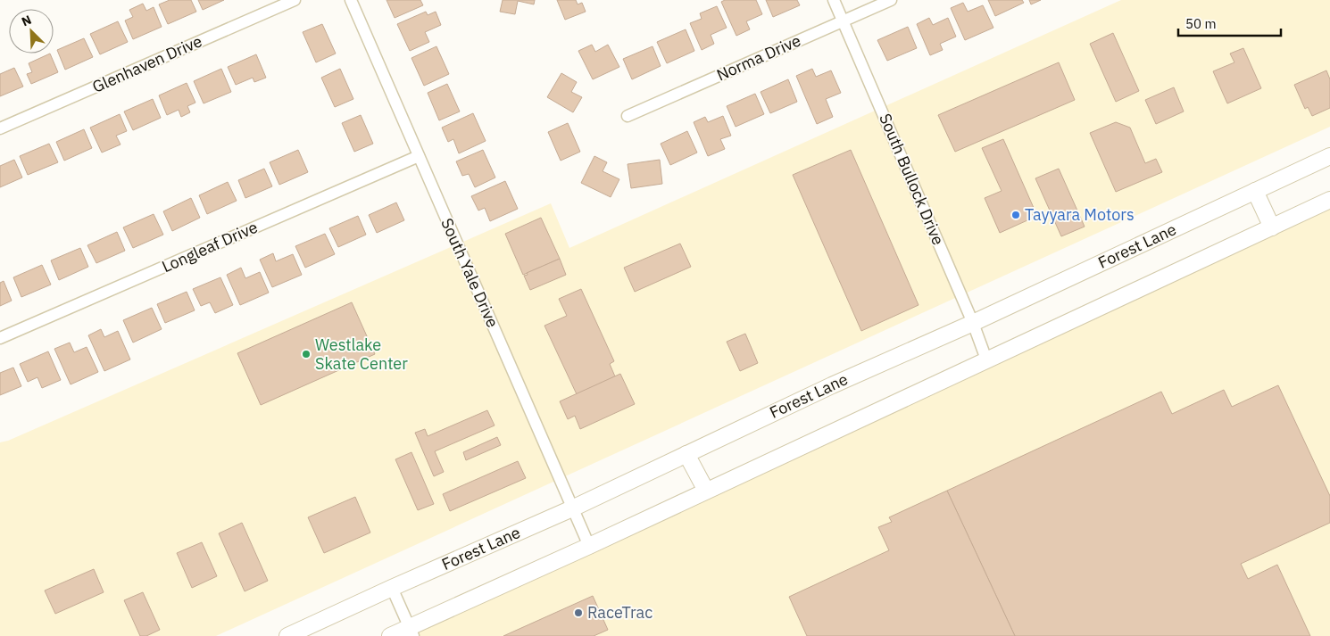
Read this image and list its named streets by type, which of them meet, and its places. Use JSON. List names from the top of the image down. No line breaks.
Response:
{"streets":{"main road":["Forest Lane"],"street":["Norma Drive","Glenhaven Drive","South Bullock Drive","Longleaf Drive","South Yale Drive"]},"crossings":[["Norma Drive","South Bullock Drive"],["South Bullock Drive","Forest Lane"],["Forest Lane","South Yale Drive"],["Longleaf Drive","South Yale Drive"]],"places":["Tayyara Motors","Westlake Skate Center","RaceTrac"],"scale_bar":"50 m","north":"top left"}
